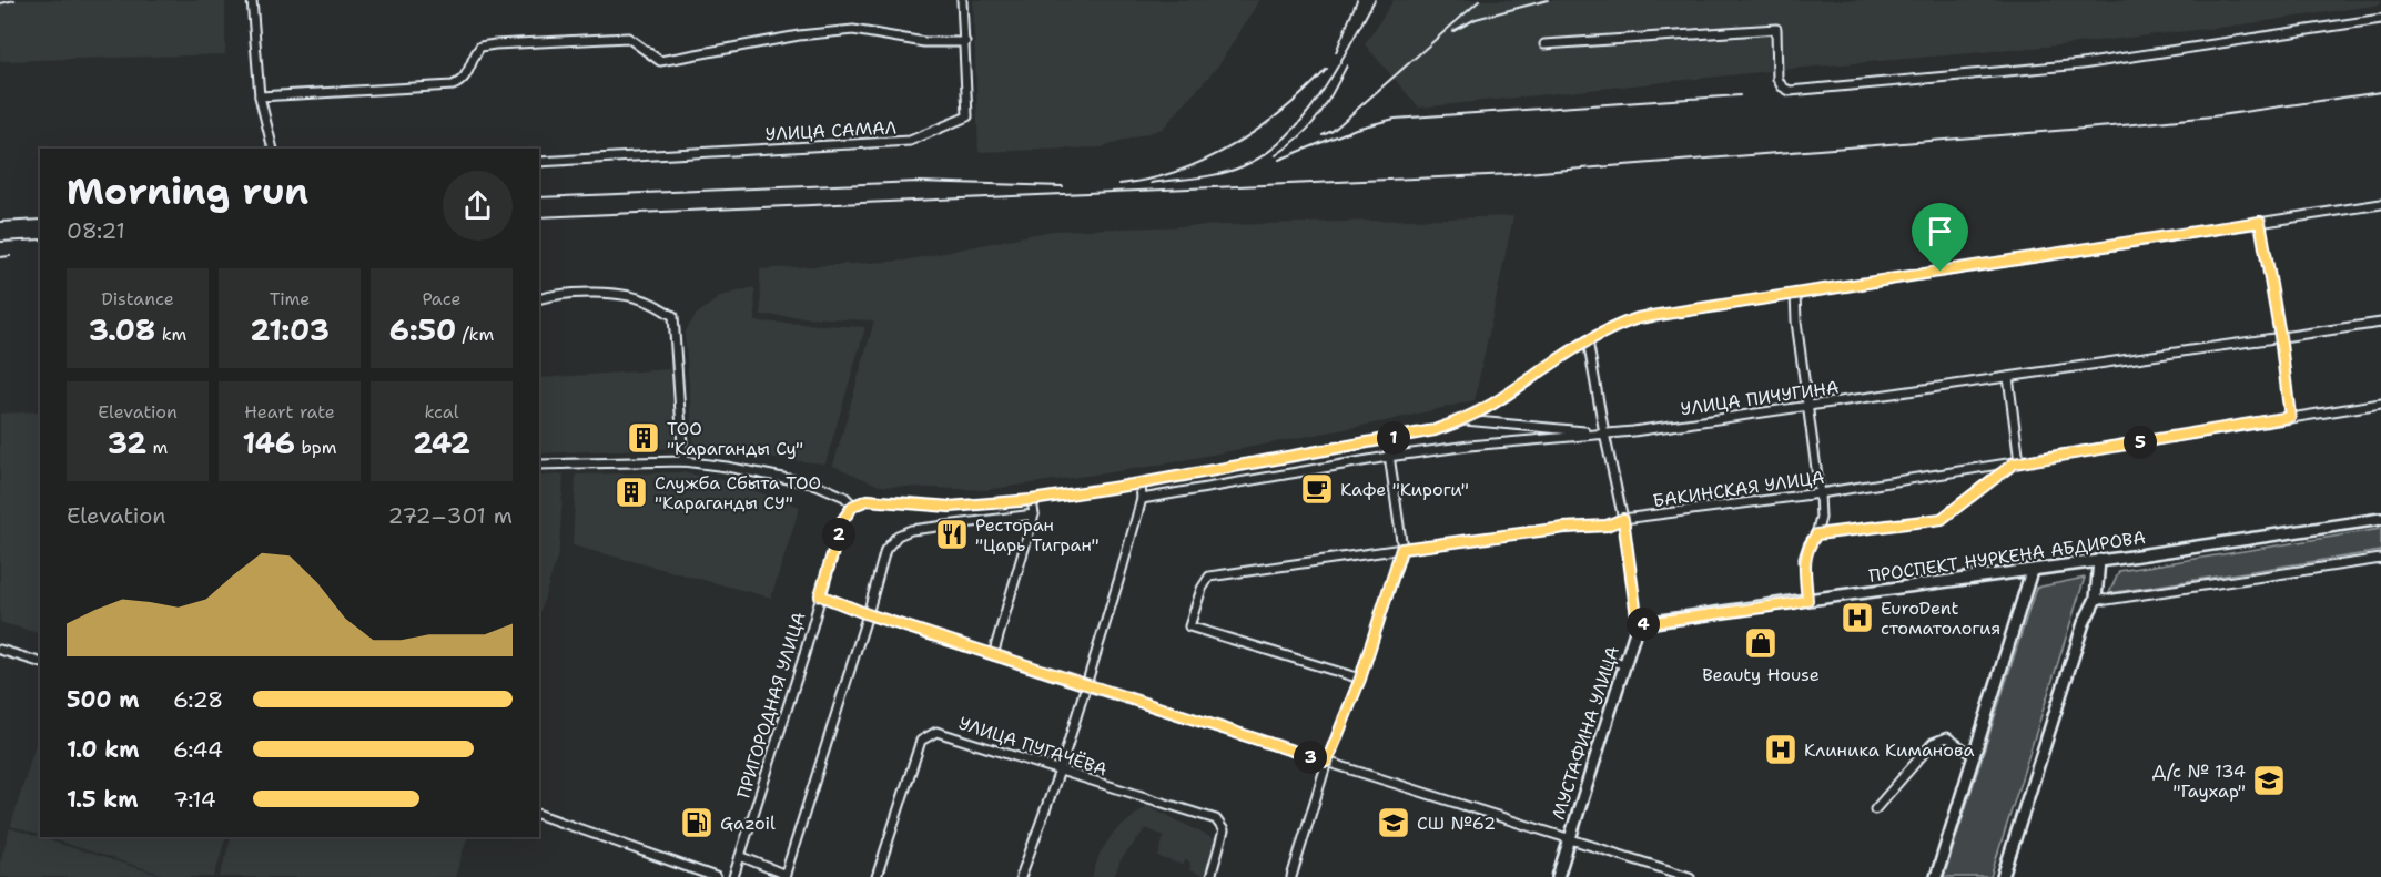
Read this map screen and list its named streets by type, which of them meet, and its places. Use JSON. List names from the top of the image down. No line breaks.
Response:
{"streets":{"main road":["ПРОСПЕКТ НУРКЕНА АБДИРОВА","МУСТАФИНА УЛИЦА"],"street":["УЛИЦА САМАЛ","УЛИЦА ПИЧУГИНА","БАКИНСКАЯ УЛИЦА","ПРИГОРОДНАЯ УЛИЦА","УЛИЦА ПУГАЧЁВА"]},"crossings":[["УЛИЦА ПИЧУГИНА","МУСТАФИНА УЛИЦА"],["БАКИНСКАЯ УЛИЦА","МУСТАФИНА УЛИЦА"],["ПРОСПЕКТ НУРКЕНА АБДИРОВА","МУСТАФИНА УЛИЦА"]],"places":{"building":["ТОО \"Караганды Су\"","Служба Сбыта ТОО \"Караганды СУ\""],"cafe":["Кафе \"Кироги\""],"restaurant":["Ресторан \"Царь Тигран\""],"hospital":["EuroDent стоматология","Клиника Киманова"],"shop":["Beauty House"],"school or university":["Д/с № 134 \"Гаухар\"","СШ №62"],"fuel station":["Gazoil"]},"page":{"heading":["Morning run","08:21"],"stats":[["Distance","3.08 km"],["Time","21:03"],["Pace","6:50 /km"],["Elevation","32 m"],["Heart rate","146 bpm"],["kcal","242"]],"pins":["1","5","2","4","3"],"chart":["Elevation","272–301 m"],"list":[{"name":"500 m","note":"6:28"},{"name":"1.0 km","note":"6:44"},{"name":"1.5 km","note":"7:14"}]}}
